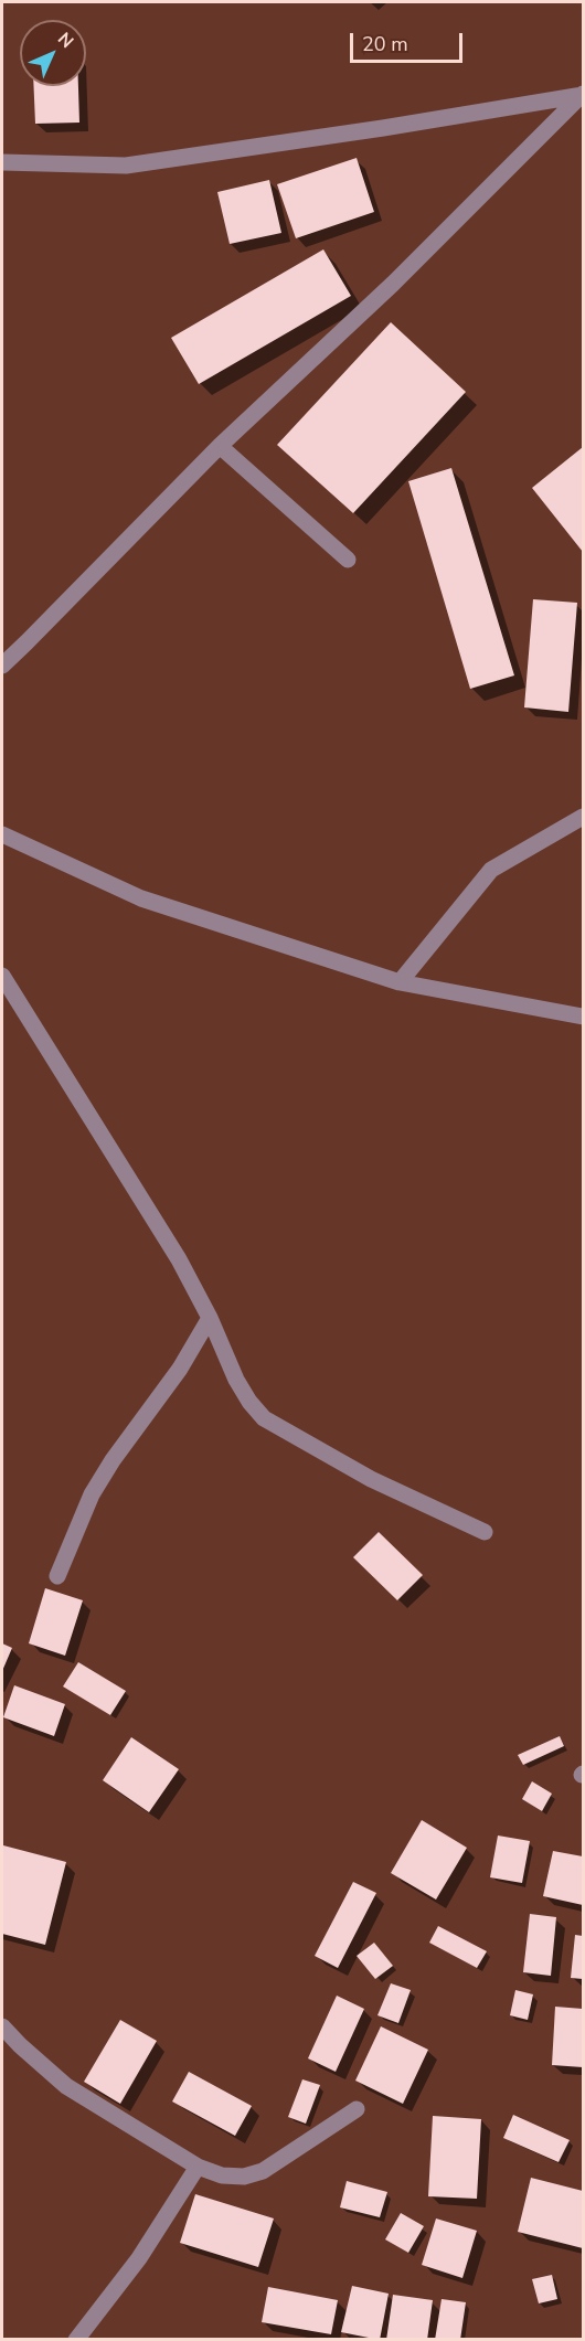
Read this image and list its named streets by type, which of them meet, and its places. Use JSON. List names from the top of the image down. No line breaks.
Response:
{"scale_bar":"20 m","north":"top right"}
